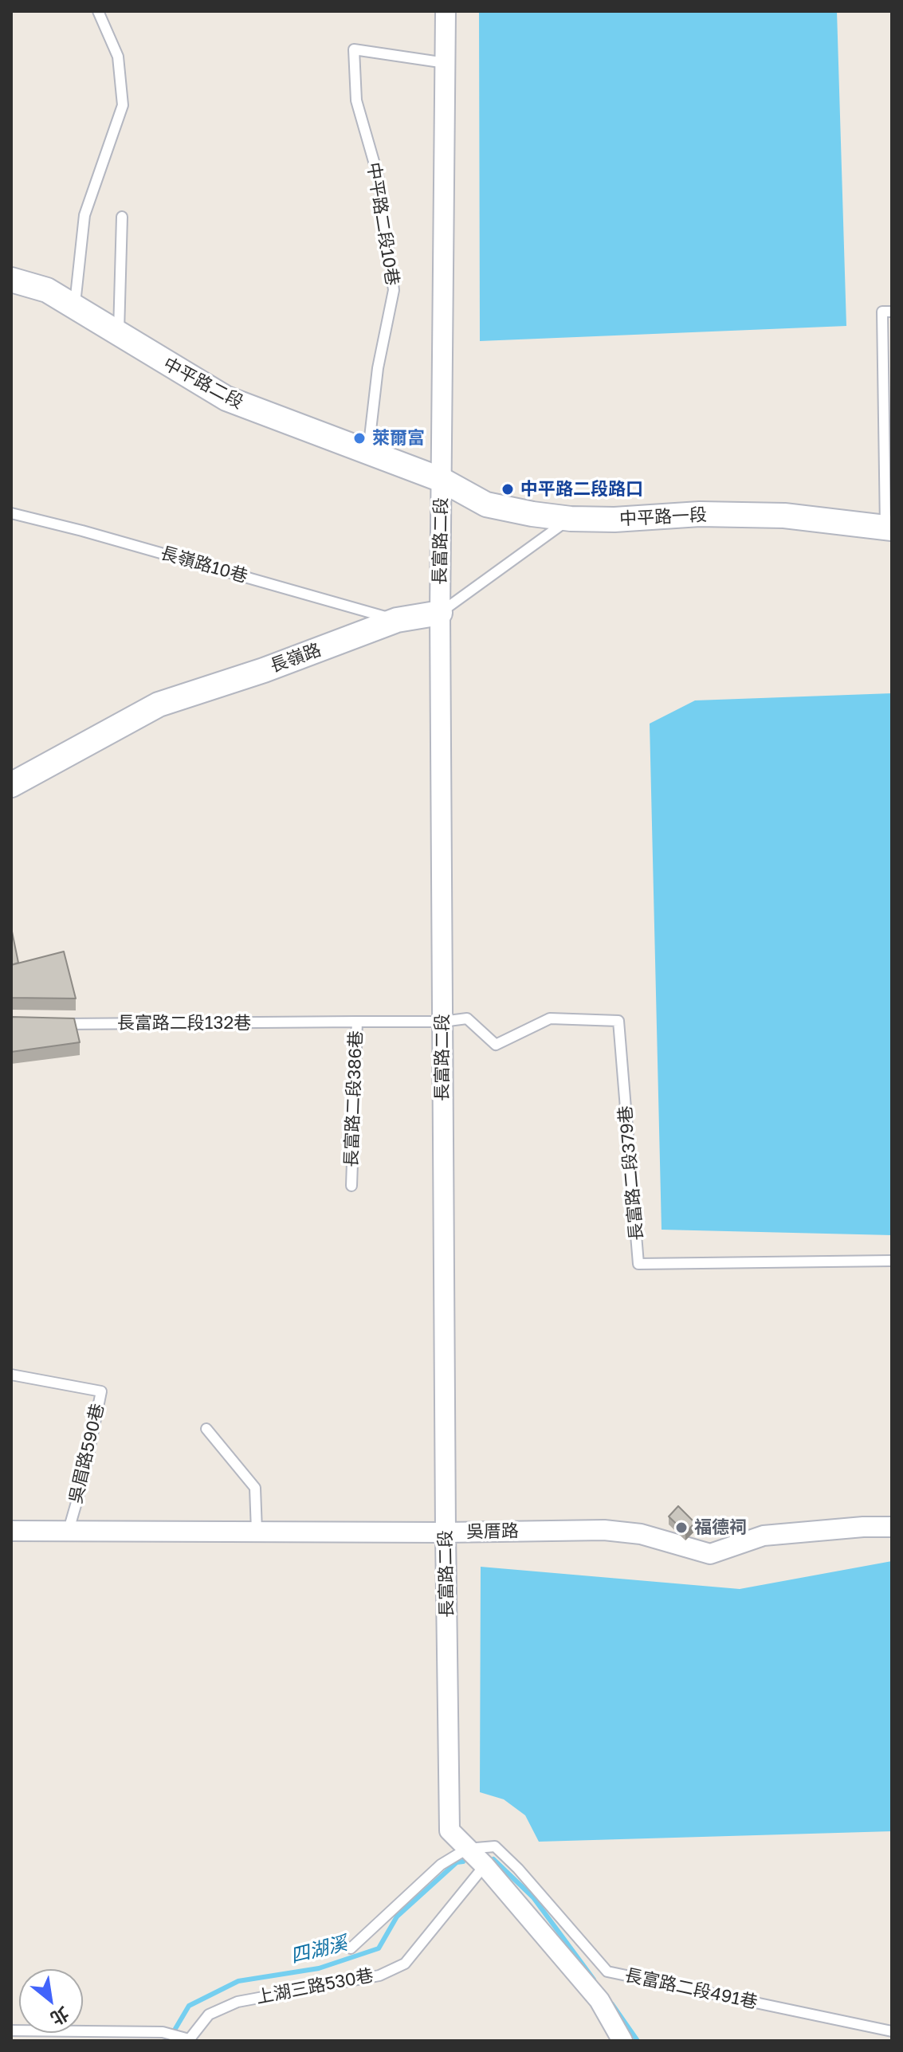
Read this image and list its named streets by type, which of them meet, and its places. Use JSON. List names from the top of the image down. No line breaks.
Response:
{"streets":{"street":["中平路二段","中平路一段","長富路二段","長嶺路","吳厝路"],"lane":["中平路二段10巷","長嶺路10巷","長富路二段132巷","長富路二段386巷","長富路二段379巷","吳眉路590巷","上湖三路530巷","長富路二段491巷"]},"crossings":[["中平路二段10巷","中平路二段"],["中平路二段10巷","長富路二段"],["中平路二段","中平路一段"],["中平路二段","長富路二段"],["中平路一段","長富路二段"],["中平路一段","長嶺路"],["長富路二段","長嶺路"],["長富路二段","長富路二段386巷"],["長富路二段","長富路二段379巷"],["長富路二段","吳厝路"],["長富路二段","上湖三路530巷"],["長富路二段","長富路二段491巷"],["長嶺路10巷","長嶺路"],["長富路二段132巷","長富路二段386巷"],["長富路二段386巷","長富路二段379巷"],["吳眉路590巷","吳厝路"]],"water":["四湖溪"],"places":["萊爾富","中平路二段路口","福德祠"],"north":"bottom right"}
